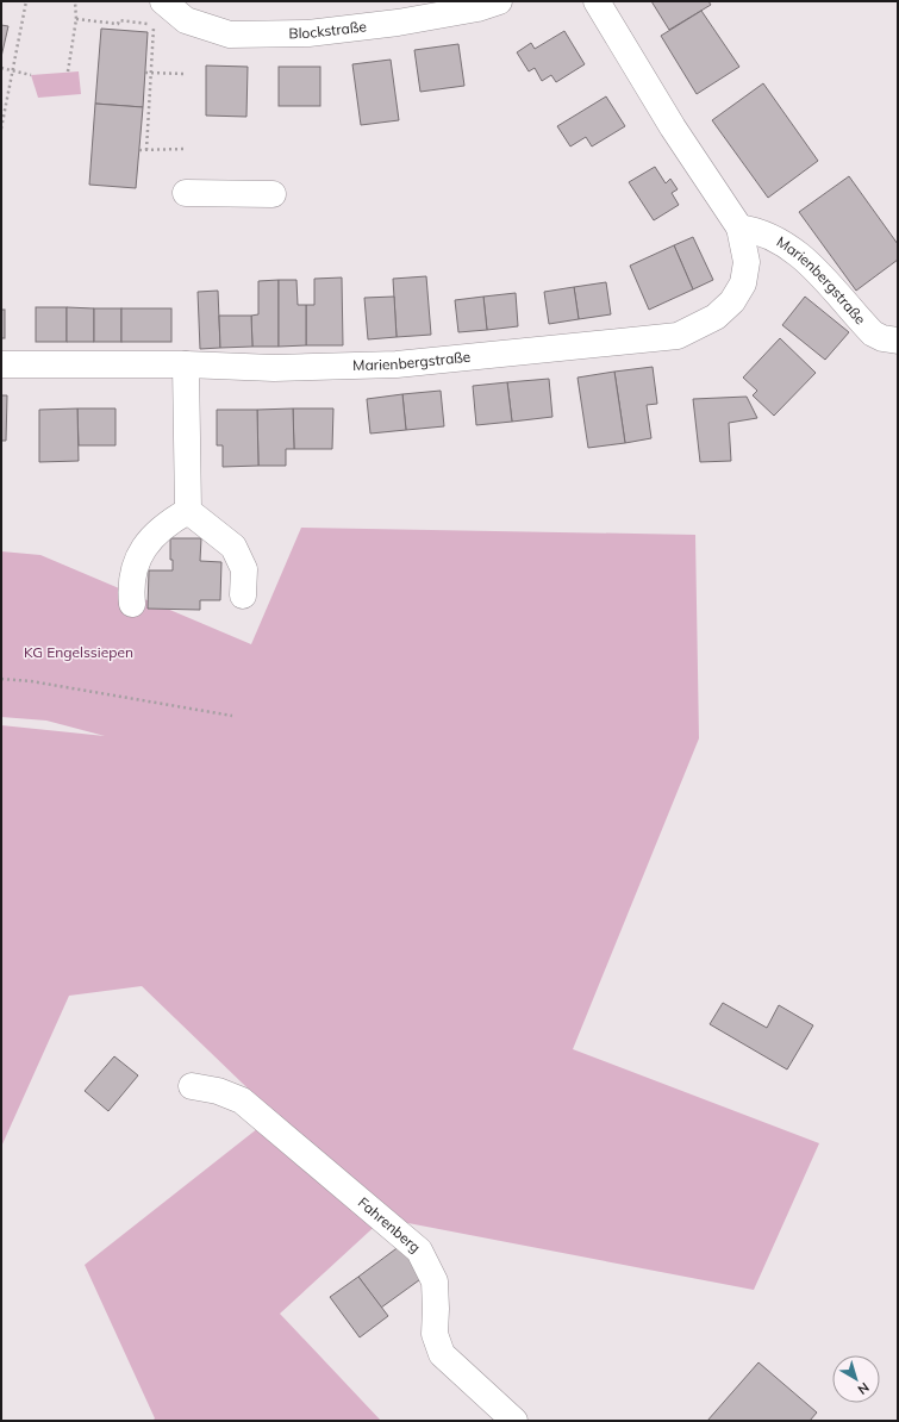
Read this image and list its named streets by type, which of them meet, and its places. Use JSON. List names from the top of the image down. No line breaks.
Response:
{"streets":{"street":["Blockstraße","Marienbergstraße","Fahrenberg"]},"parks":["KG Engelssiepen"],"north":"bottom right"}
